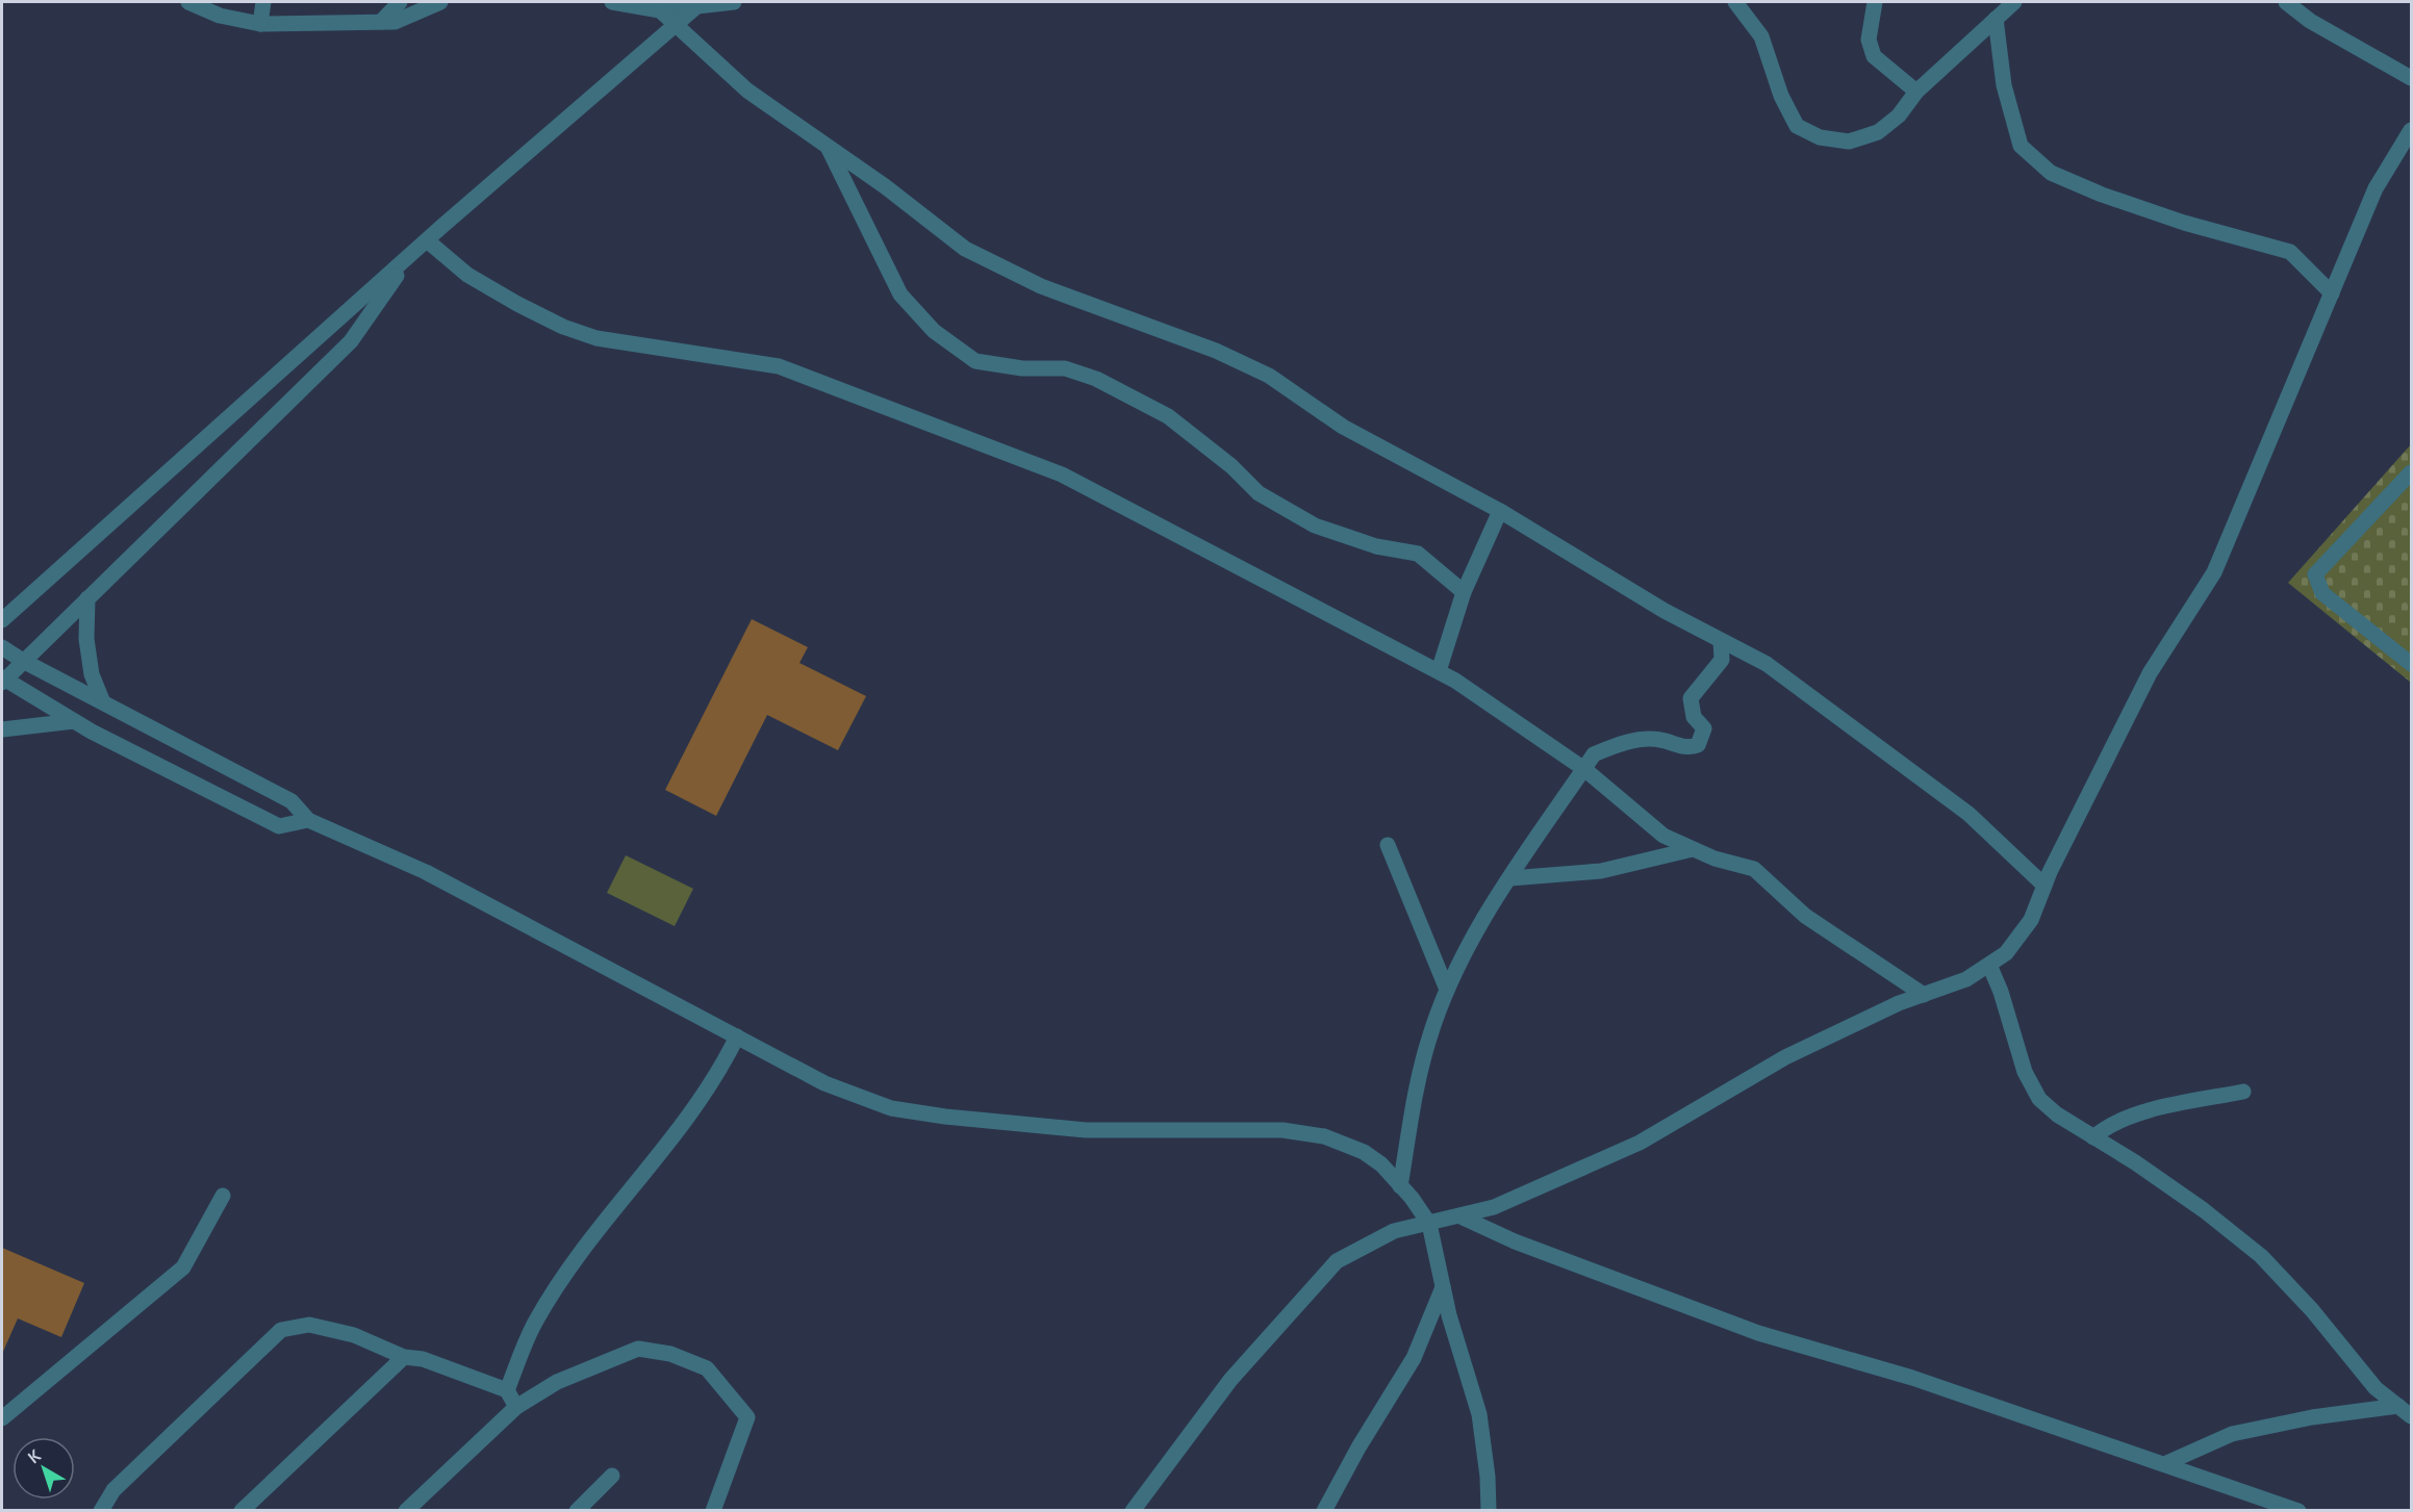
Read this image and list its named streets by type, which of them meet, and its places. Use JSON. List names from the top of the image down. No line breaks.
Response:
{"north":"top left"}
